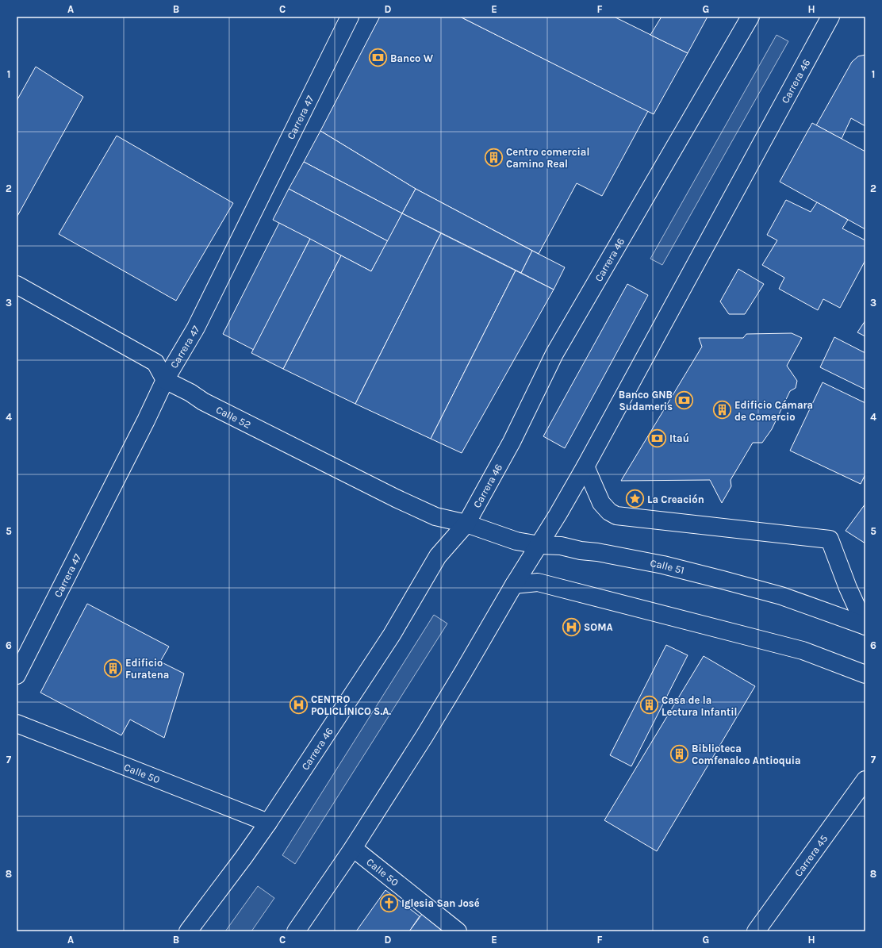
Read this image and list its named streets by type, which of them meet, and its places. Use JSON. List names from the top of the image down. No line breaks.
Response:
{"streets":{"main road":["Carrera 46","Carrera 47","Calle 52","Calle 51","Calle 50","Carrera 45"]},"crossings":[["Carrera 46","Calle 52"],["Carrera 46","Calle 51"],["Carrera 46","Calle 50"],["Carrera 47","Calle 52"],["Calle 52","Calle 51"]],"places":{"bank":["Banco W","Banco GNB Sudameris","Itaú"],"building":["Centro comercial Camino Real","Edificio Cámara de Comercio","Edificio Furatena","Casa de la Lectura Infantil","Biblioteca Comfenalco Antioquia"],"place":["La Creación"],"hospital":["SOMA","CENTRO POLICLÍNICO S.A."],"church":["Iglesia San José"]},"grid":{"columns":["A","B","C","D","E","F","G","H"],"rows":["1","2","3","4","5","6","7","8"]}}
